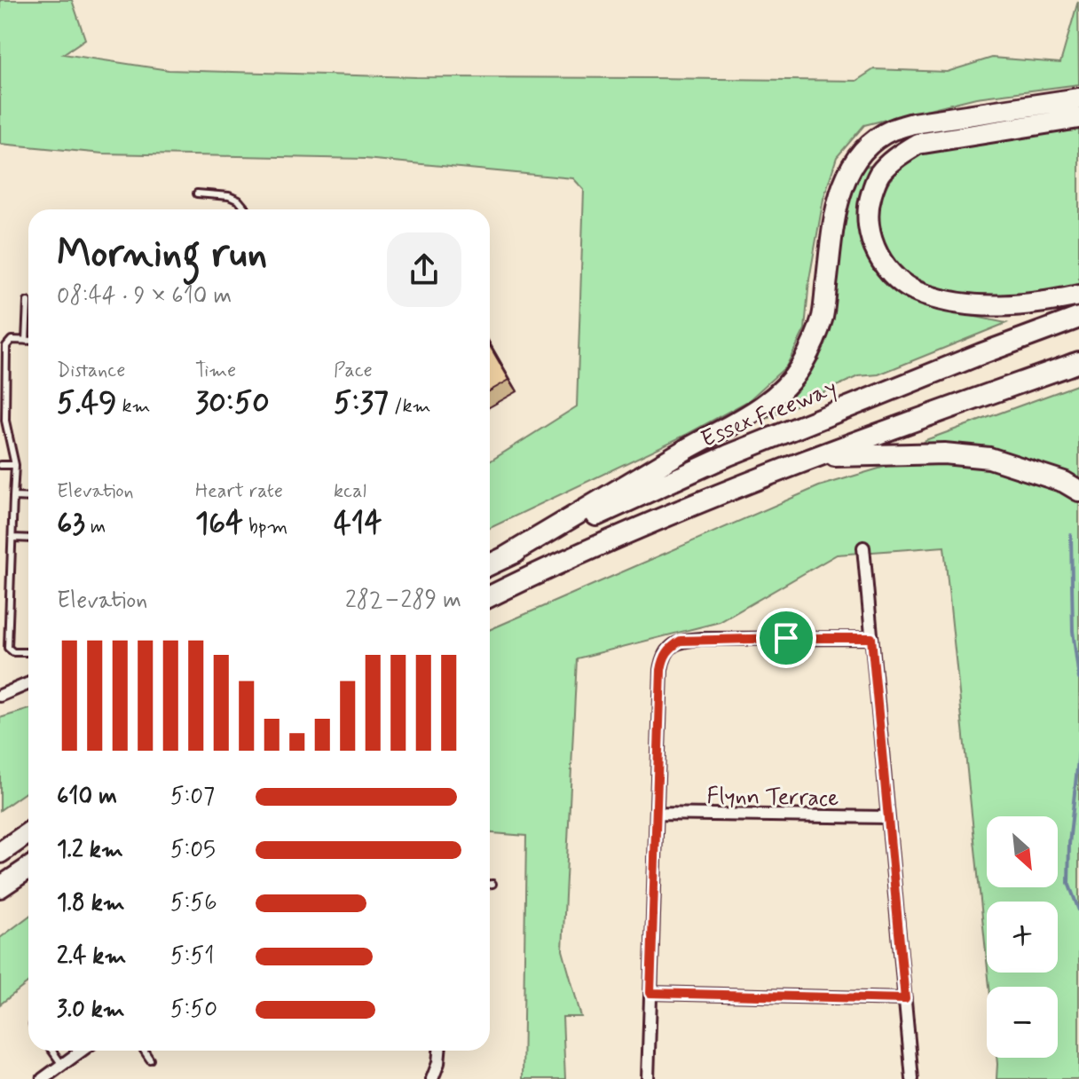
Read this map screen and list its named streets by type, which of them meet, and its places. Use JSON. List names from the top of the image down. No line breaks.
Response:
{"streets":{"highway":["Essex Freeway"],"street":["Flynn Terrace"]},"north":"bottom right","page":{"heading":["Morning run","08:44 · 9 × 610 m"],"stats":[["Distance","5.49 km"],["Time","30:50"],["Pace","5:37 /km"],["Elevation","63 m"],["Heart rate","164 bpm"],["kcal","414"]],"chart":["Elevation","282–289 m"],"list":[{"name":"610 m","note":"5:07"},{"name":"1.2 km","note":"5:05"},{"name":"1.8 km","note":"5:56"},{"name":"2.4 km","note":"5:51"},{"name":"3.0 km","note":"5:50"}],"map_buttons":["+","−"]}}
